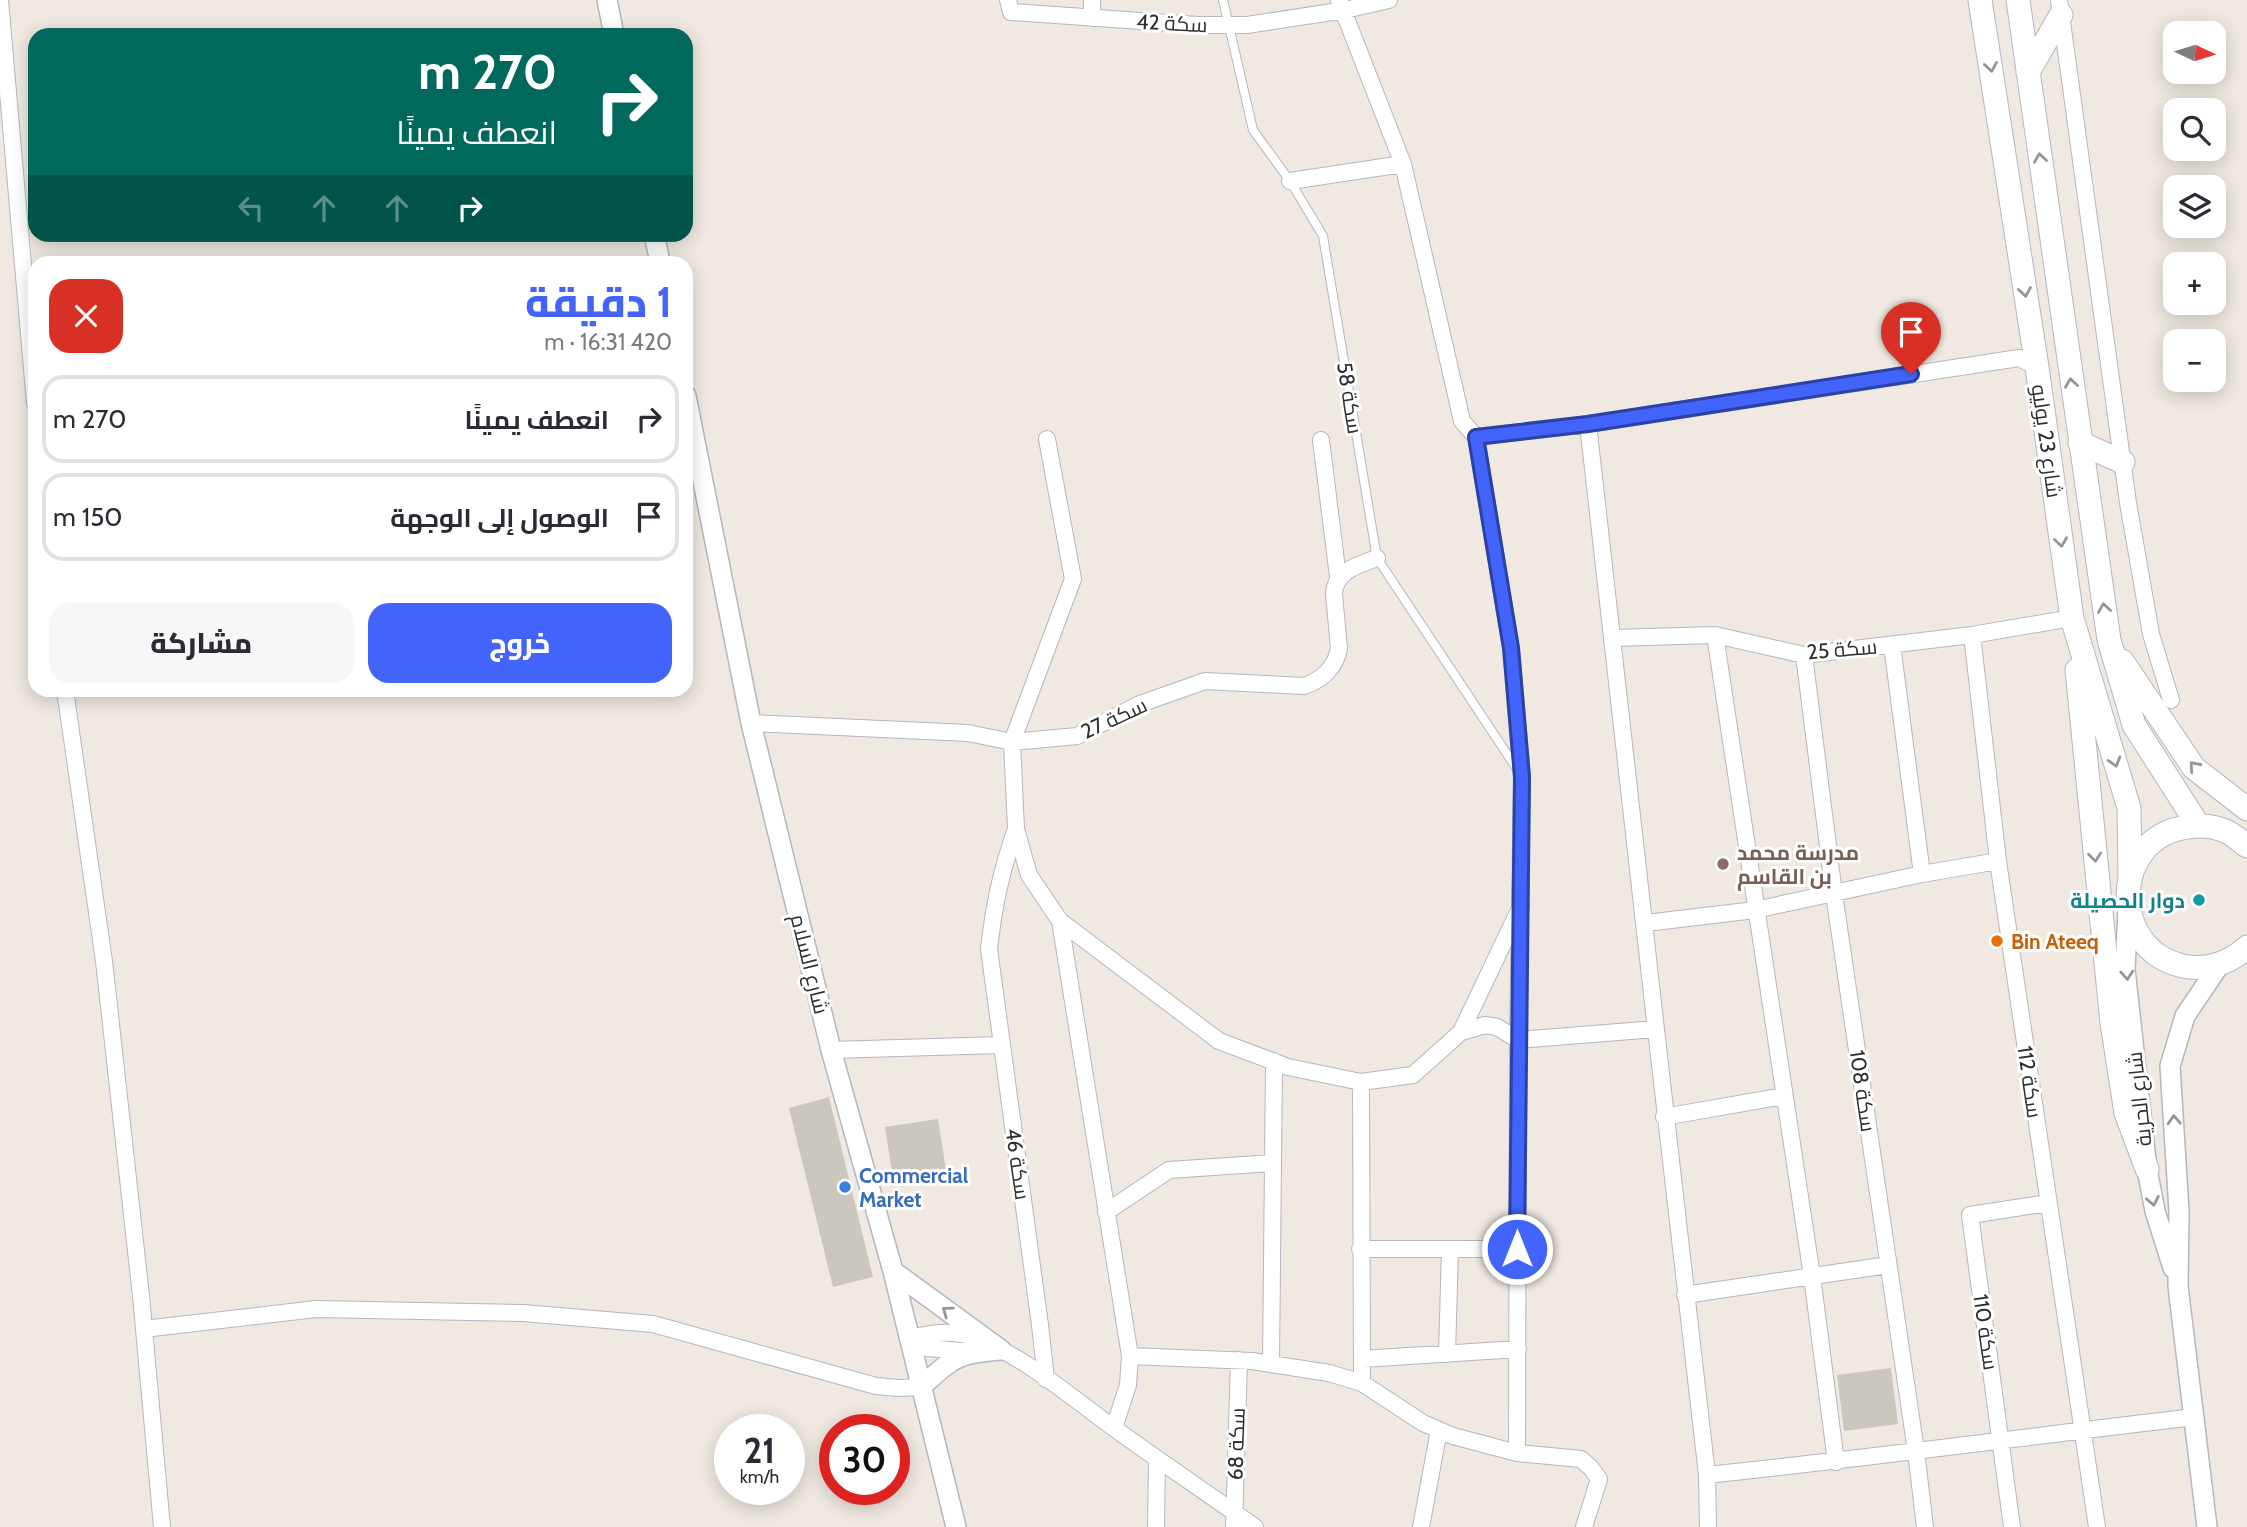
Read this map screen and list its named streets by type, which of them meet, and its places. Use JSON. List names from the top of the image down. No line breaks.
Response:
{"streets":{"main road":["شارع 23 يوليو"],"street":["سكة 42","سكة 25","سكة 27","شارع السلام","سكة 112","سكة 108","شارع الحرية","سكة 46","سكة 110","سكة 68"],"lane":["سكة 58"]},"crossings":[["سكة 42","سكة 58"],["شارع 23 يوليو","سكة 25"],["شارع 23 يوليو","شارع الحرية"],["سكة 25","سكة 112"],["سكة 25","سكة 108"],["سكة 27","شارع السلام"],["سكة 112","سكة 110"]],"places":["مدرسة محمد بن القاسم","دوار الحصيلة","Bin Ateeq","Commercial Market"],"north":"right","page":{"map_buttons":["+","−"],"turn":["270 m","انعطف يمينًا"],"heading":["1 دقيقة","420 m · 16:31"],"list":[{"name":"انعطف يمينًا","value":"270 m"},{"name":"الوصول إلى الوجهة","value":"150 m"}],"buttons":["خروج","مشاركة"],"speed":"21 km/h","limit":"30"}}
